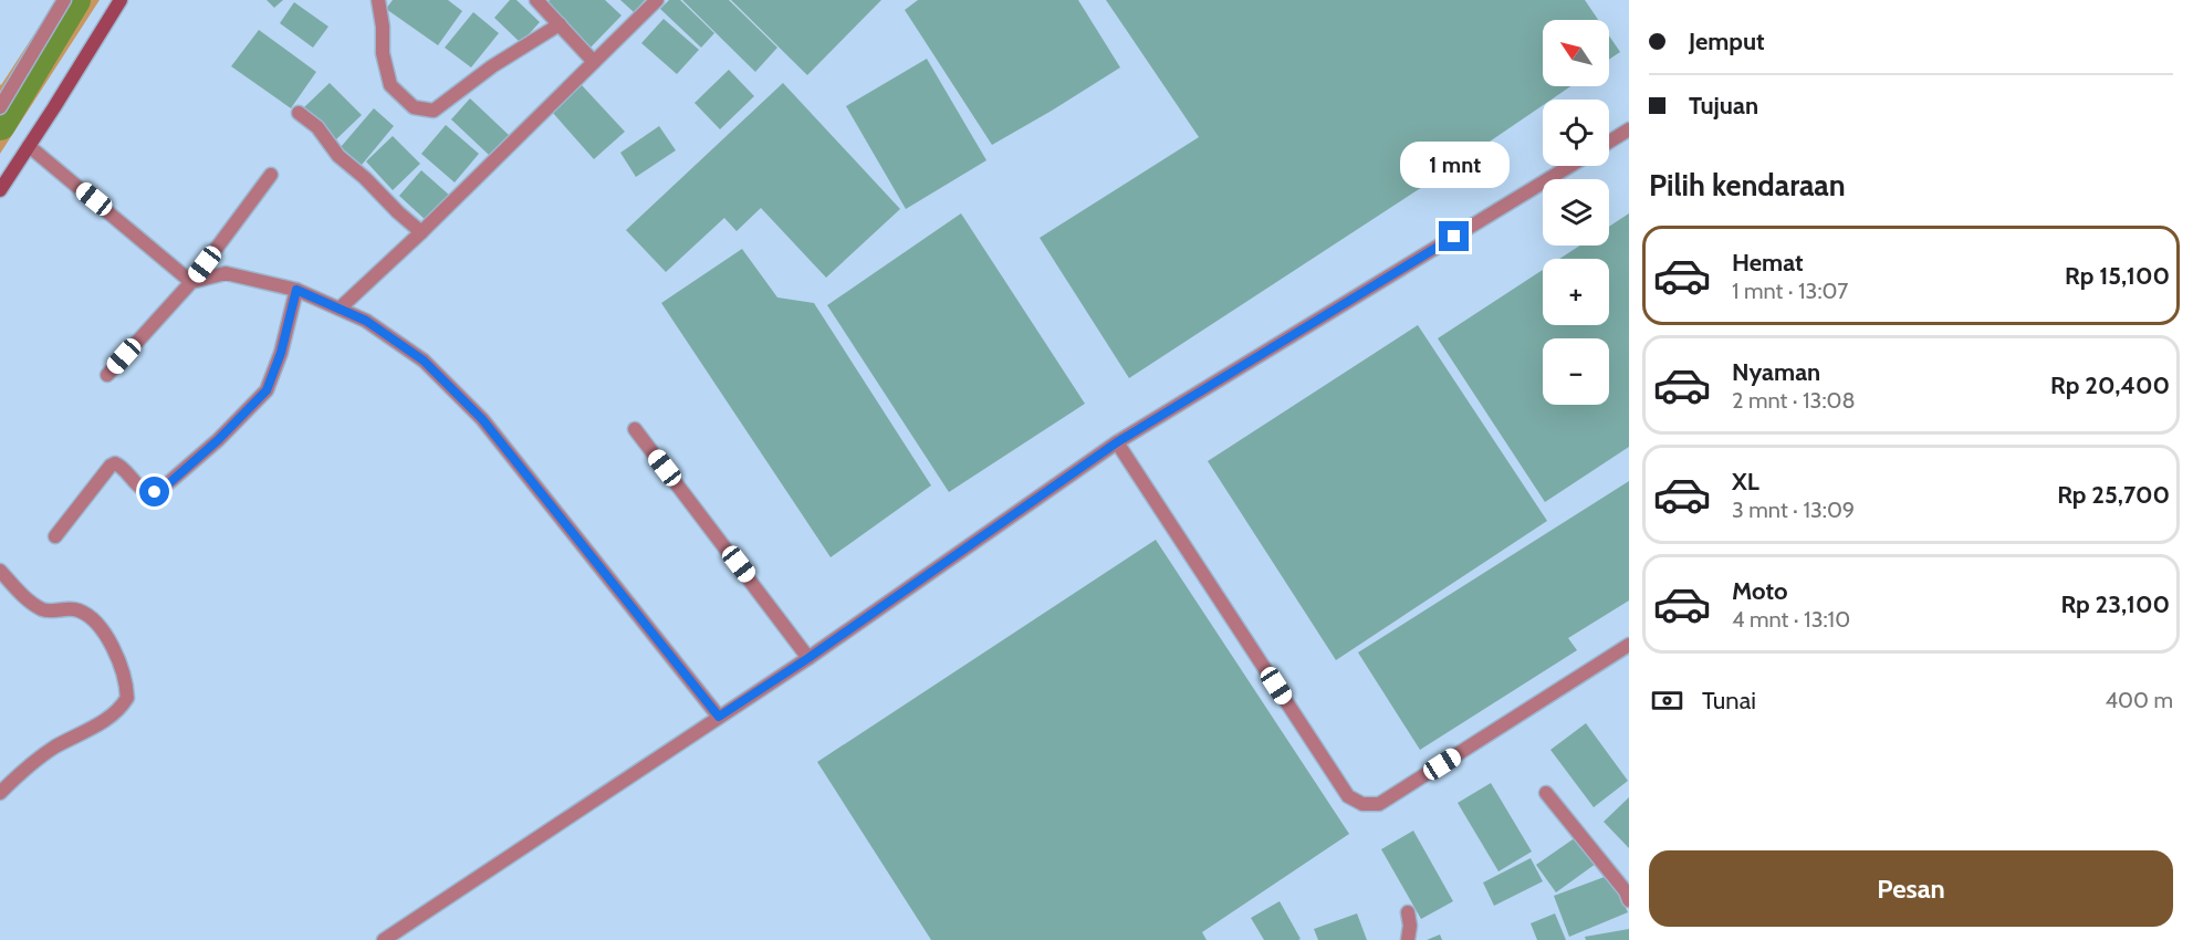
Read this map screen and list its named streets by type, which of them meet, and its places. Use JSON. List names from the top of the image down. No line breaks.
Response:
{"north":"top left","page":{"banner":["Jemput","Tujuan"],"map_buttons":["+","−"],"bubble":"1 mnt","heading":"Pilih kendaraan","list":[{"name":"Hemat","note":"1 mnt · 13:07","value":"Rp 15,100"},{"name":"Nyaman","note":"2 mnt · 13:08","value":"Rp 20,400"},{"name":"XL","note":"3 mnt · 13:09","value":"Rp 25,700"},{"name":"Moto","note":"4 mnt · 13:10","value":"Rp 23,100"}],"pay":["Tunai","400 m"],"buttons":"Pesan"}}
